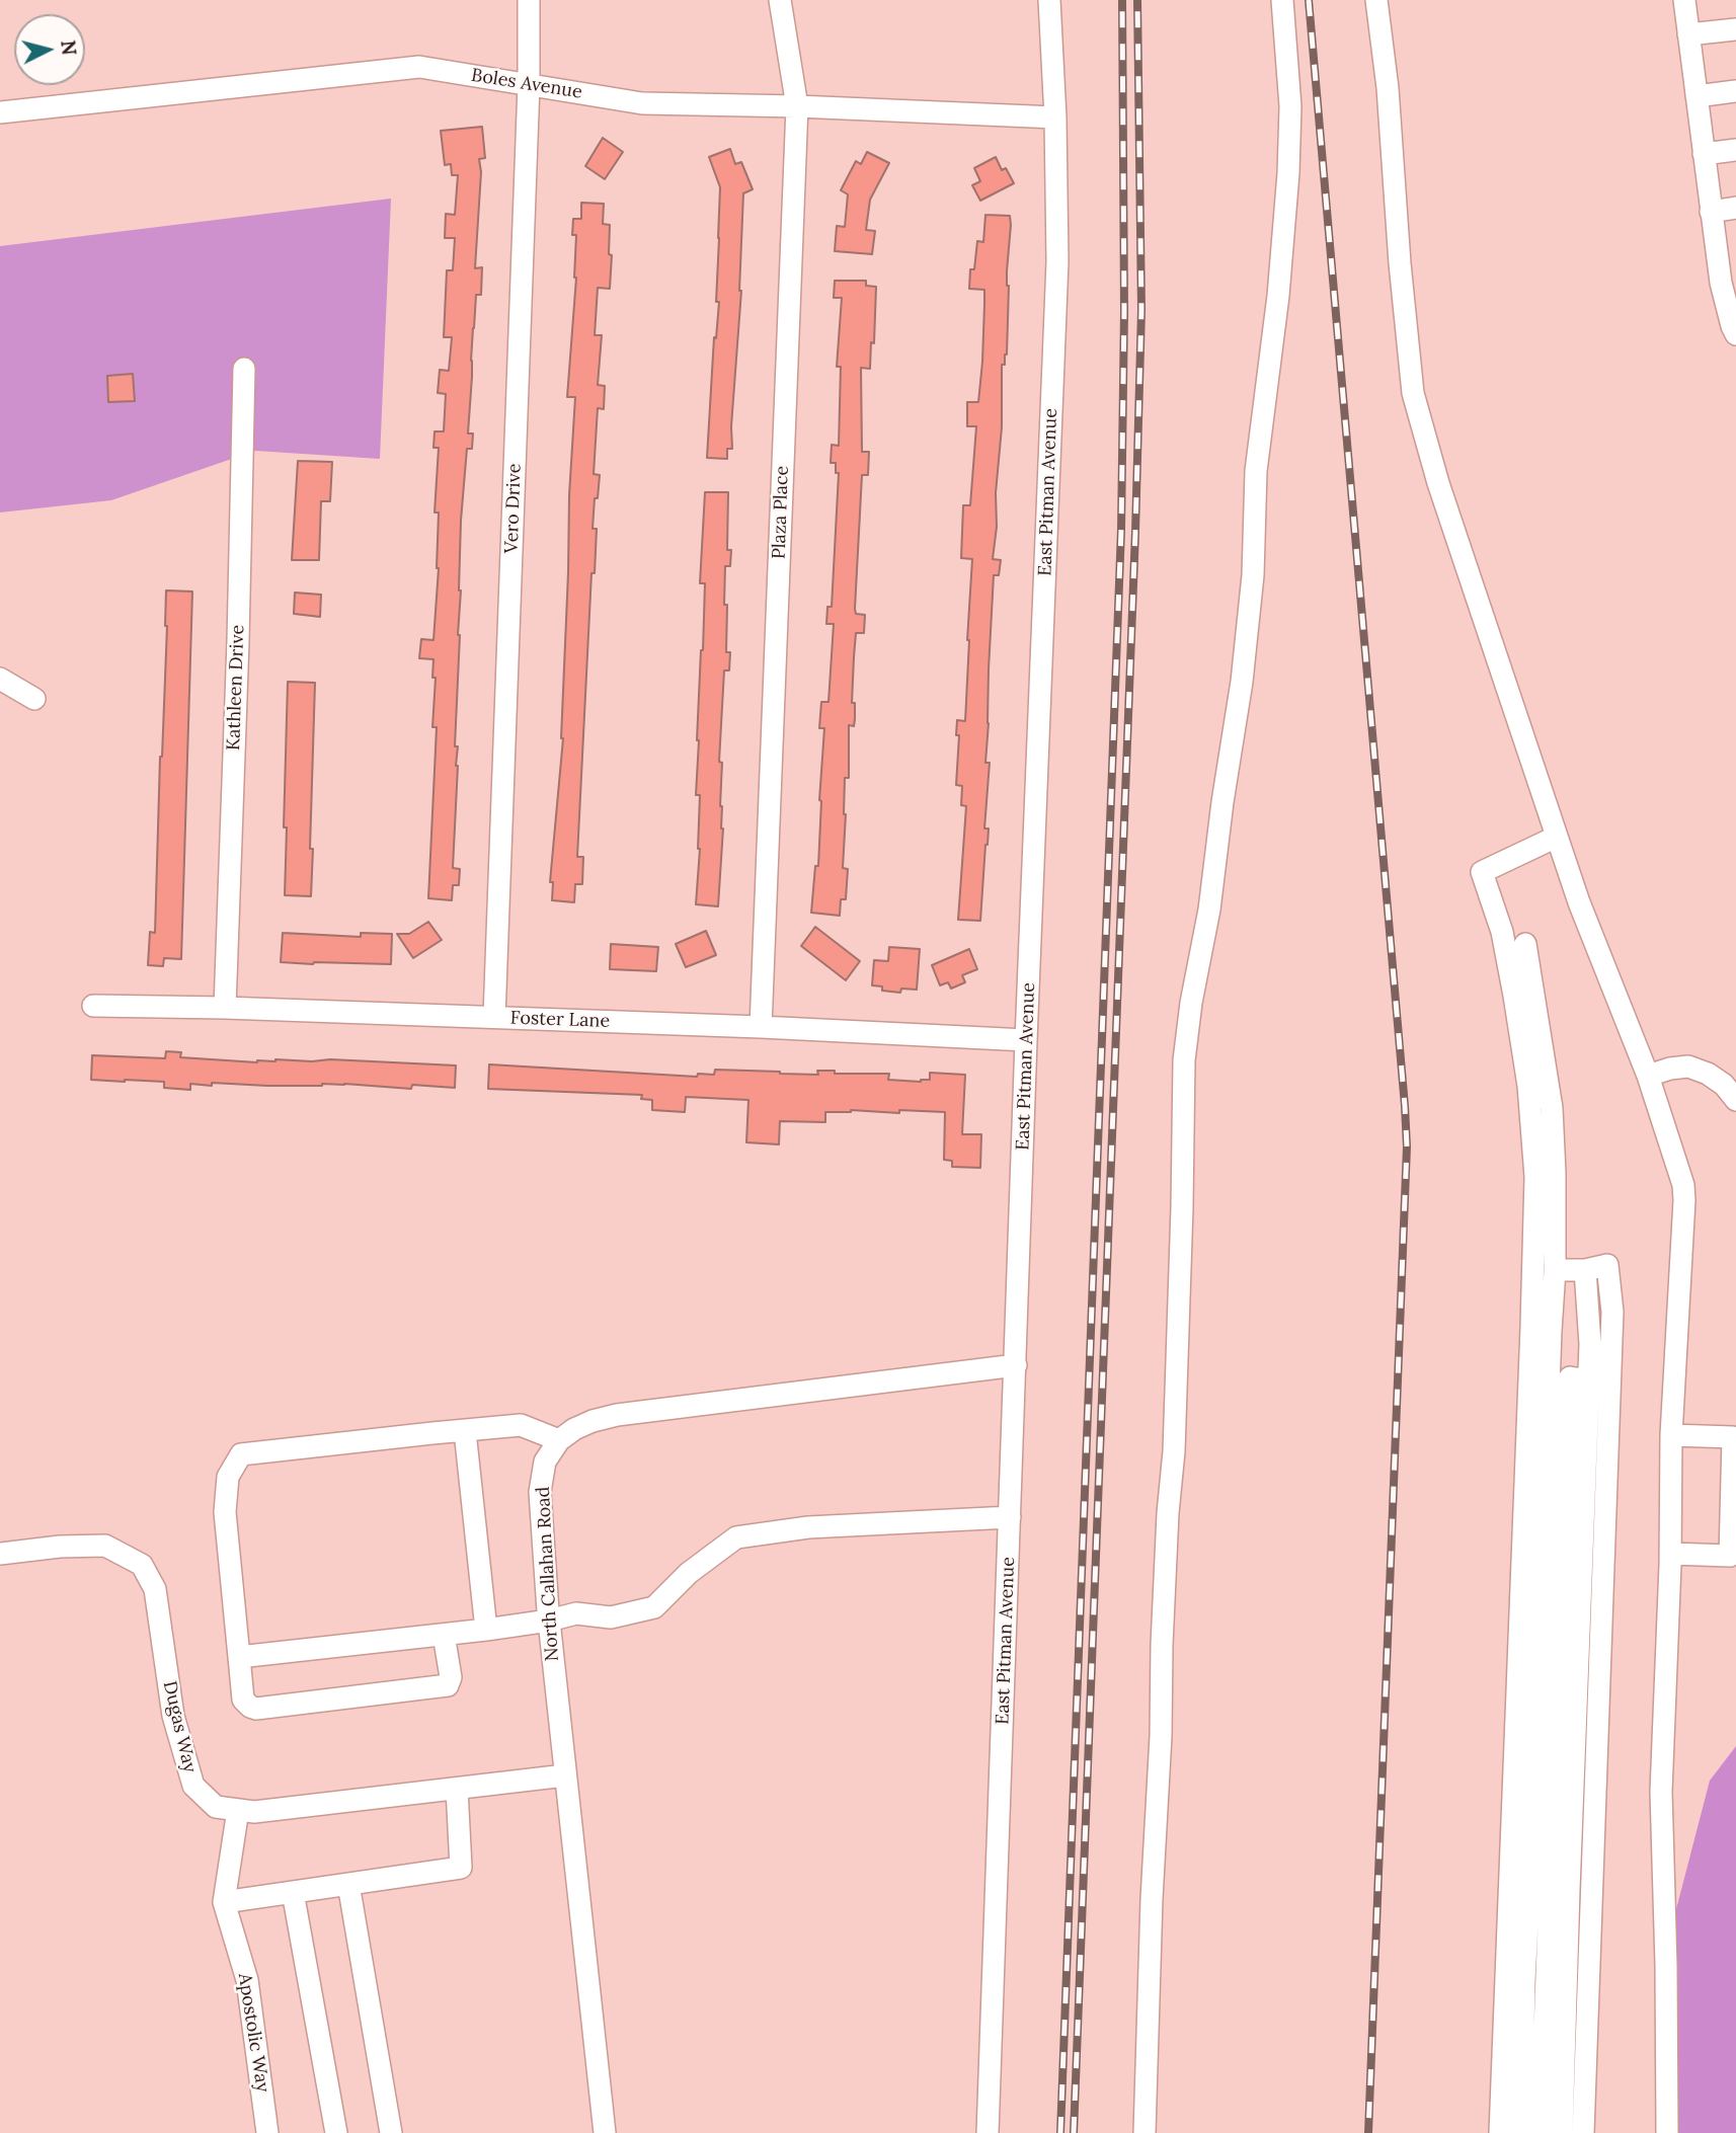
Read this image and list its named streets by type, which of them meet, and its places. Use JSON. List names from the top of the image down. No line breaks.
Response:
{"streets":{"street":["Boles Avenue","East Pitman Avenue","Vero Drive","Plaza Place","Kathleen Drive","Foster Lane","North Callahan Road","Dugas Way","Apostolic Way"]},"crossings":[["Boles Avenue","East Pitman Avenue"],["Boles Avenue","Vero Drive"],["Boles Avenue","Plaza Place"],["East Pitman Avenue","Foster Lane"],["Vero Drive","Foster Lane"],["Plaza Place","Foster Lane"],["Kathleen Drive","Foster Lane"],["North Callahan Road","Dugas Way"],["Dugas Way","Apostolic Way"]],"north":"right"}
